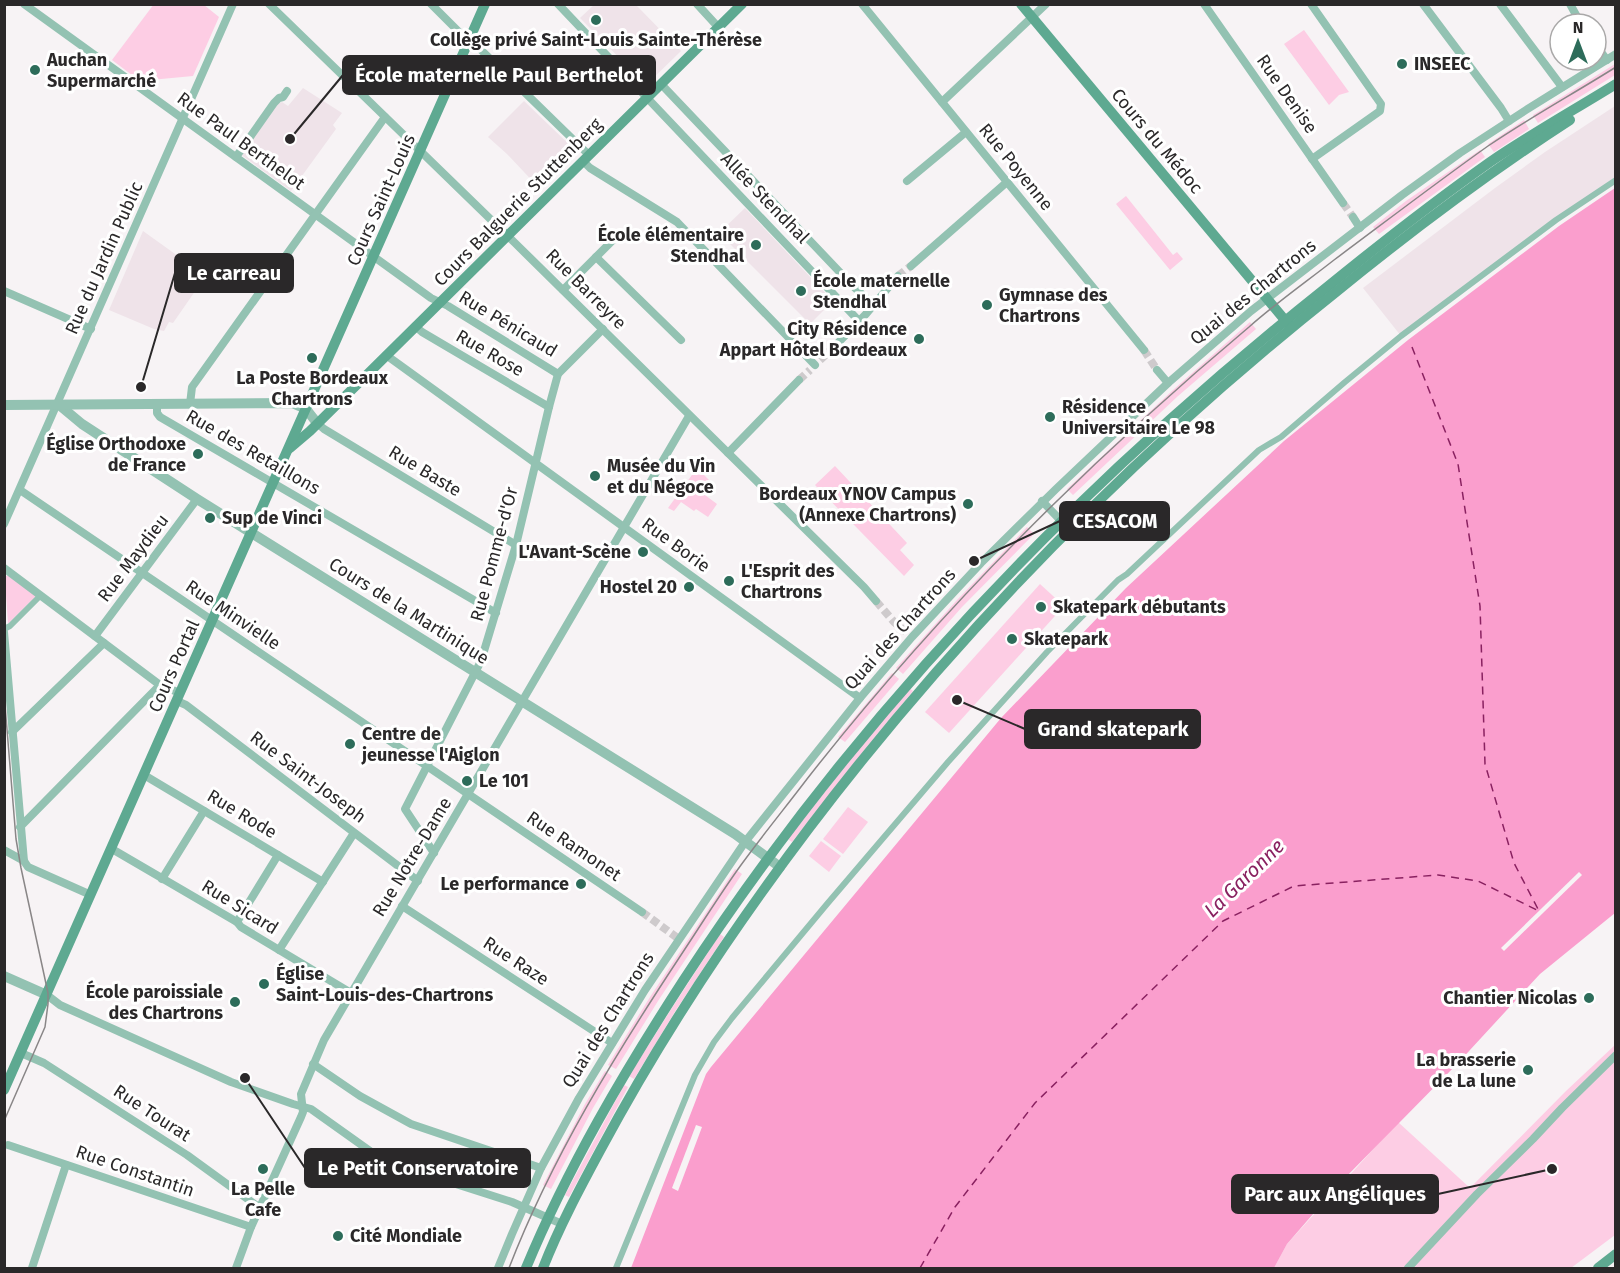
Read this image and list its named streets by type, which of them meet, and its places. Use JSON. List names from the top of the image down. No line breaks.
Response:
{"streets":{"main road":["Cours du Médoc","Cours Saint-Louis","Cours Balguerie Stuttenberg","Cours Portal"],"street":["Rue Denise","Rue Paul Berthelot","Rue Poyenne","Allée Stendhal","Rue du Jardin Public","Rue Barreyre","Quai des Chartrons","Rue Pénicaud","Rue Rose","Rue des Retaillons","Rue Baste","Rue Borie","Rue Pomme-d'Or","Rue Maydieu","Cours de la Martinique","Rue Minvielle","Rue Saint-Joseph","Rue Rode","Rue Ramonet","Rue Notre-Dame","Rue Sicard","Rue Raze","Rue Tourat","Rue Constantin"]},"crossings":[["Rue Paul Berthelot","Cours Saint-Louis"],["Rue Paul Berthelot","Cours Balguerie Stuttenberg"],["Rue Paul Berthelot","Rue du Jardin Public"],["Rue Paul Berthelot","Rue Pénicaud"],["Cours du Médoc","Quai des Chartrons"],["Allée Stendhal","Cours Balguerie Stuttenberg"],["Cours Saint-Louis","Rue Barreyre"],["Cours Saint-Louis","Cours Portal"],["Cours Balguerie Stuttenberg","Rue Barreyre"],["Cours Balguerie Stuttenberg","Rue Pénicaud"],["Cours Balguerie Stuttenberg","Rue Rose"],["Cours Balguerie Stuttenberg","Rue Baste"],["Cours Balguerie Stuttenberg","Rue Borie"],["Cours Balguerie Stuttenberg","Cours Portal"],["Rue du Jardin Public","Cours de la Martinique"],["Rue du Jardin Public","Rue Minvielle"],["Rue Barreyre","Rue Pomme-d'Or"],["Rue Barreyre","Rue Notre-Dame"],["Quai des Chartrons","Rue Borie"],["Quai des Chartrons","Cours de la Martinique"],["Quai des Chartrons","Rue Raze"],["Rue Pénicaud","Rue Pomme-d'Or"],["Rue Rose","Rue Pomme-d'Or"],["Rue des Retaillons","Rue Pomme-d'Or"],["Rue des Retaillons","Cours Portal"],["Rue Baste","Rue Pomme-d'Or"],["Rue Baste","Cours Portal"],["Rue Borie","Rue Pomme-d'Or"],["Rue Borie","Rue Notre-Dame"],["Rue Pomme-d'Or","Cours de la Martinique"],["Rue Pomme-d'Or","Rue Minvielle"],["Rue Pomme-d'Or","Rue Ramonet"],["Rue Pomme-d'Or","Rue Notre-Dame"],["Rue Maydieu","Cours de la Martinique"],["Rue Maydieu","Rue Minvielle"],["Rue Maydieu","Rue Saint-Joseph"],["Cours de la Martinique","Cours Portal"],["Cours de la Martinique","Rue Notre-Dame"],["Rue Minvielle","Cours Portal"],["Rue Minvielle","Rue Ramonet"],["Cours Portal","Rue Saint-Joseph"],["Cours Portal","Rue Rode"],["Cours Portal","Rue Sicard"],["Cours Portal","Rue Tourat"],["Rue Saint-Joseph","Rue Notre-Dame"],["Rue Ramonet","Rue Notre-Dame"],["Rue Notre-Dame","Rue Sicard"],["Rue Notre-Dame","Rue Raze"],["Rue Notre-Dame","Rue Tourat"],["Rue Notre-Dame","Rue Constantin"]],"water":["La Garonne"],"places":["Collège privé Saint-Louis Sainte-Thérèse","INSEEC","Auchan Supermarché","École maternelle Paul Berthelot","École élémentaire Stendhal","École maternelle Stendhal","Gymnase des Chartrons","City Résidence Appart Hôtel Bordeaux","La Poste Bordeaux Chartrons","Le carreau","Résidence Universitaire Le 98","Église Orthodoxe de France","Musée du Vin et du Négoce","Bordeaux YNOV Campus (Annexe Chartrons)","Sup de Vinci","L'Avant-Scène","CESACOM","L'Esprit des Chartrons","Hostel 20","Skatepark débutants","Skatepark","Grand skatepark","Centre de jeunesse l'Aiglon","Le 101","Le performance","Église Saint-Louis-des-Chartrons","Chantier Nicolas","École paroissiale des Chartrons","La brasserie de La lune","Le Petit Conservatoire","La Pelle Cafe","Parc aux Angéliques","Cité Mondiale"],"north":"top"}
